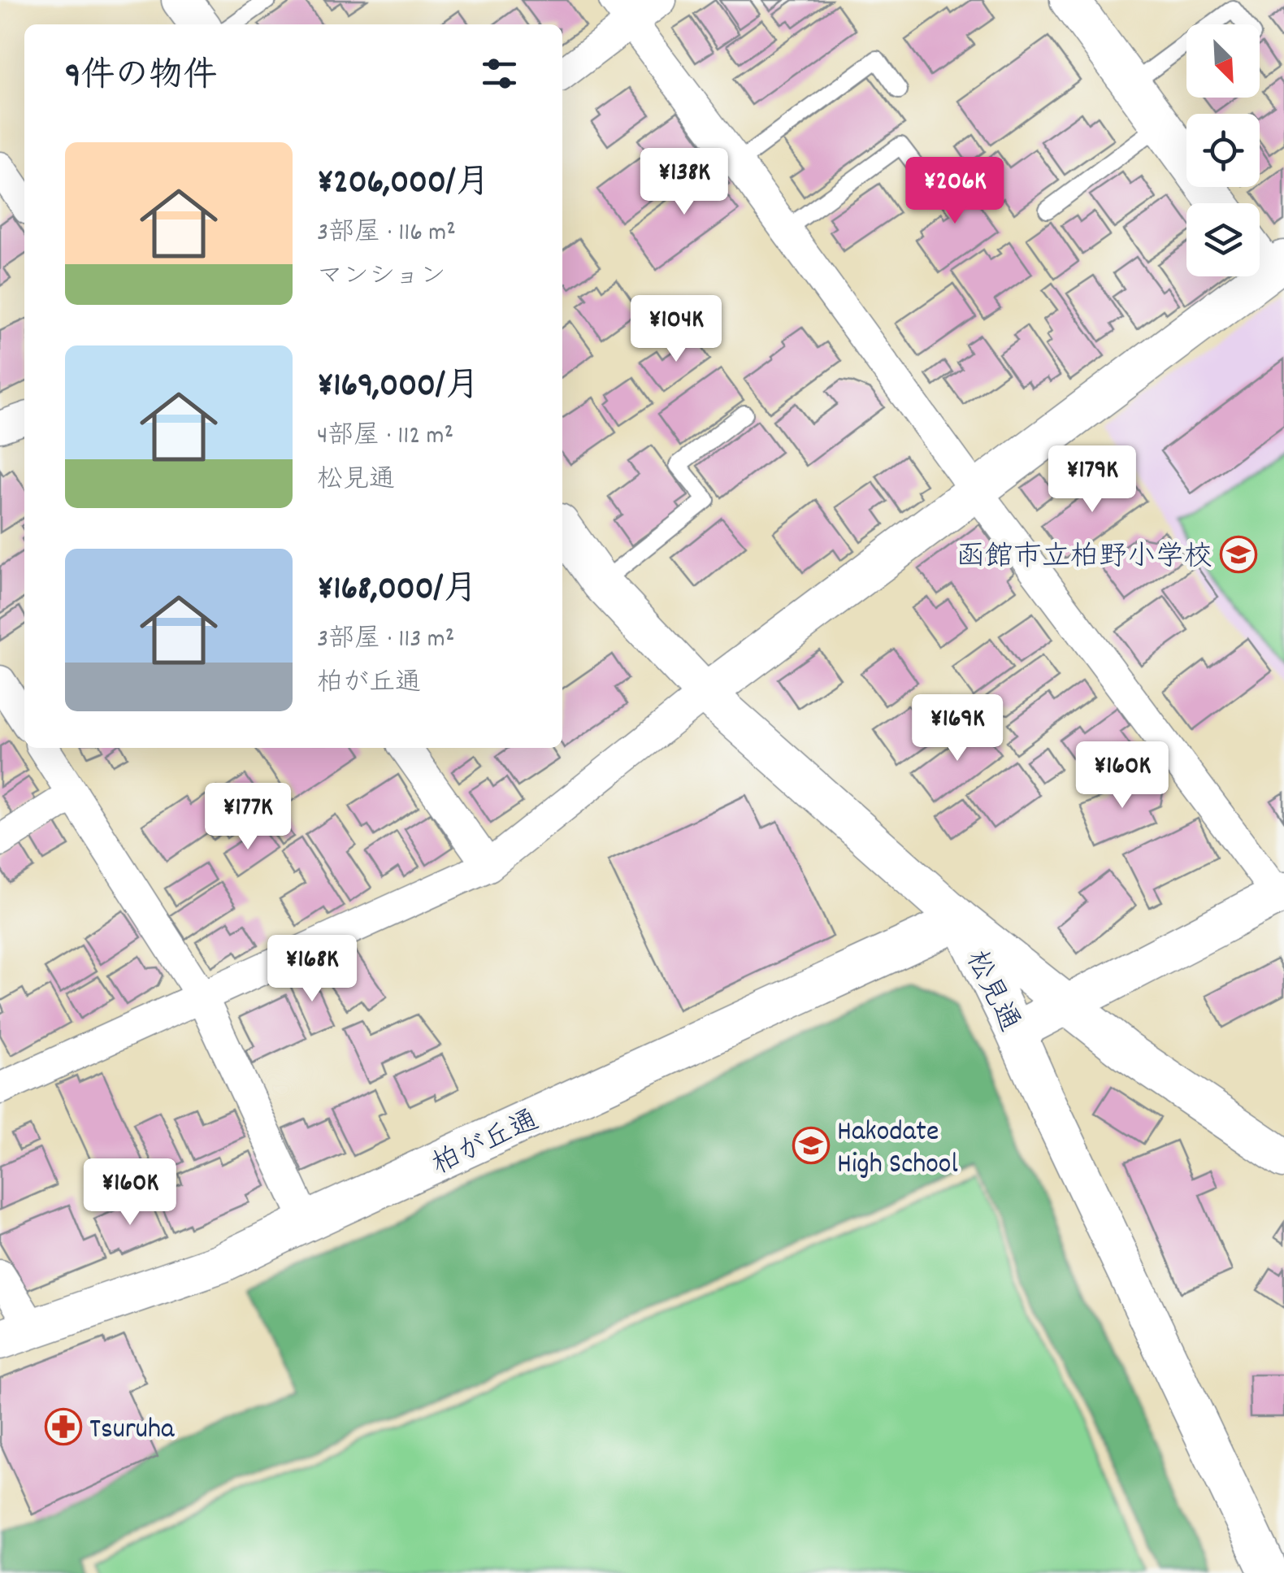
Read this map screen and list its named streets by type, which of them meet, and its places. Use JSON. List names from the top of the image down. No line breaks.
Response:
{"streets":{"street":["松見通","柏が丘通"]},"crossings":[["松見通","柏が丘通"]],"places":{"school or university":["函館市立柏野小学校","Hakodate High School"],"pharmacy":["Tsuruha"]},"north":"bottom right","page":{"heading":"9件の物件","list":[{"name":"¥206,000/月","note":"3部屋 · 116 m² · マンション"},{"name":"¥169,000/月","note":"4部屋 · 112 m² · 松見通"},{"name":"¥168,000/月","note":"3部屋 · 113 m² · 柏が丘通"}],"price":["¥138K","¥206K","¥104K","¥179K","¥169K","¥160K","¥177K","¥168K","¥160K"]}}
